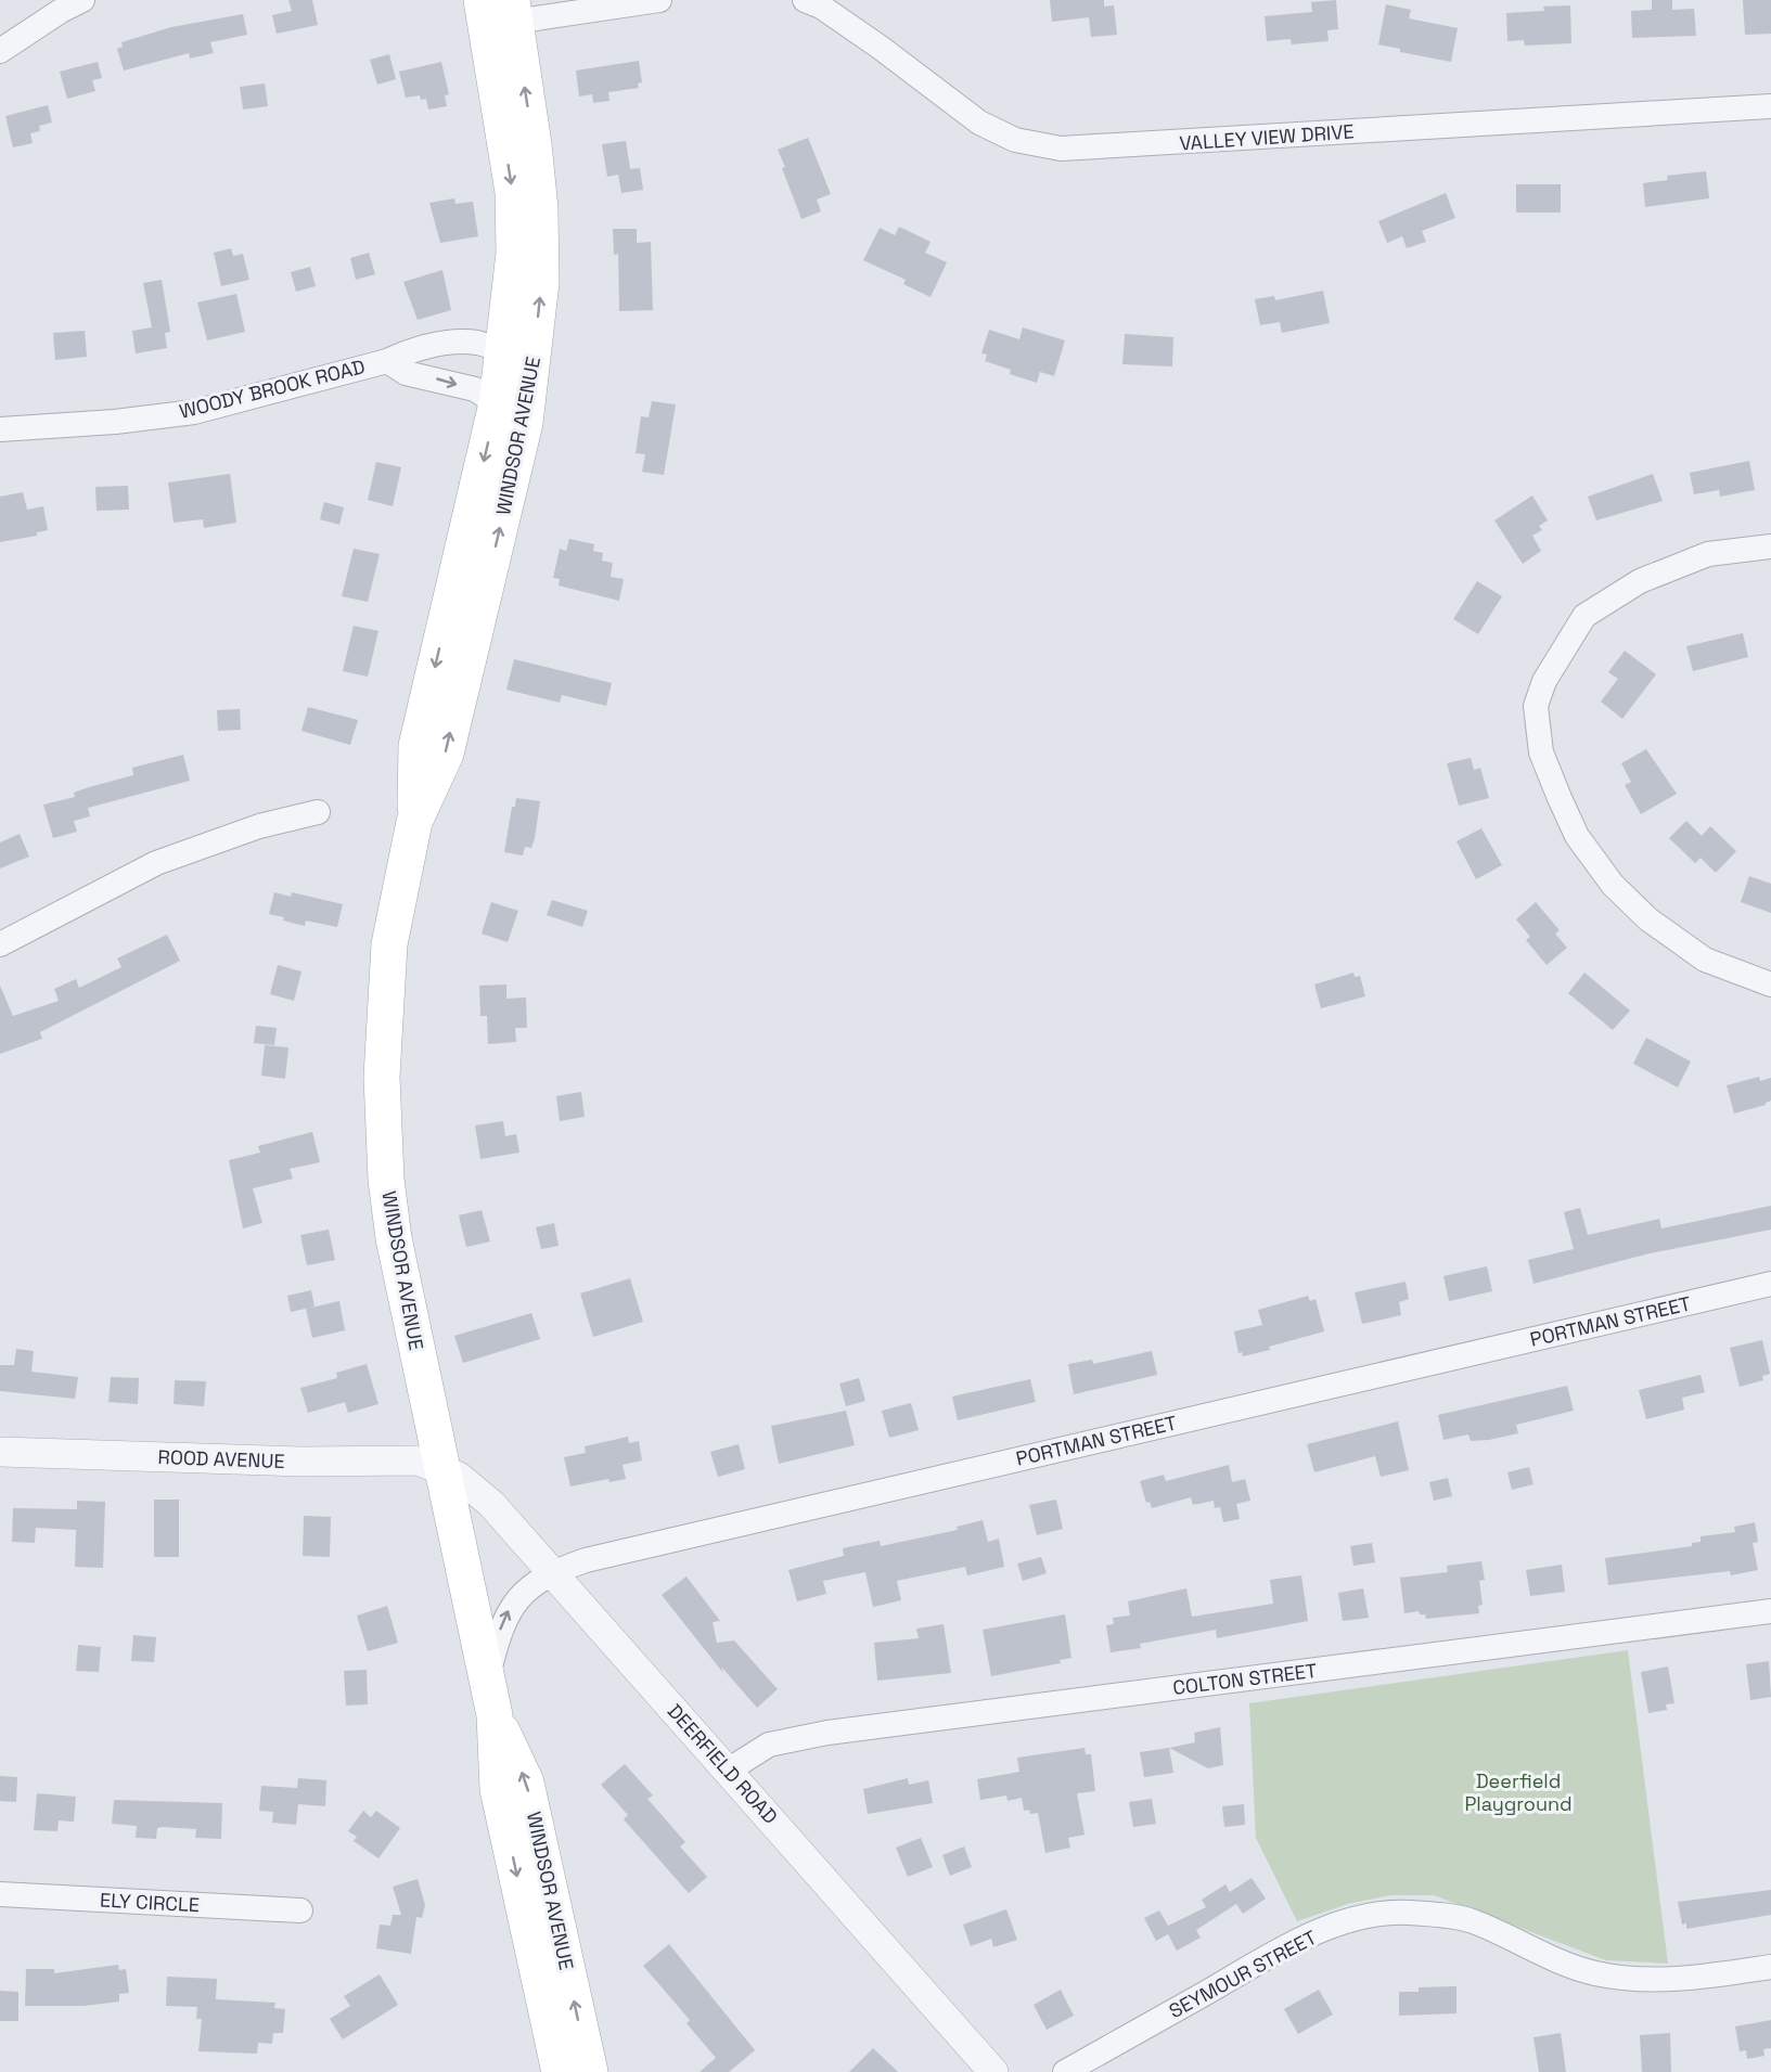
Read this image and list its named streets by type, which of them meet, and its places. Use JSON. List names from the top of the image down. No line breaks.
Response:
{"streets":{"main road":["WINDSOR AVENUE"],"street":["VALLEY VIEW DRIVE","WOODY BROOK ROAD","PORTMAN STREET","ROOD AVENUE","COLTON STREET","DEERFIELD ROAD","ELY CIRCLE","SEYMOUR STREET"]},"crossings":[["WOODY BROOK ROAD","WINDSOR AVENUE"],["WINDSOR AVENUE","PORTMAN STREET"],["WINDSOR AVENUE","ROOD AVENUE"],["WINDSOR AVENUE","DEERFIELD ROAD"],["PORTMAN STREET","DEERFIELD ROAD"],["ROOD AVENUE","DEERFIELD ROAD"],["COLTON STREET","DEERFIELD ROAD"]],"parks":["Deerfield Playground"]}
